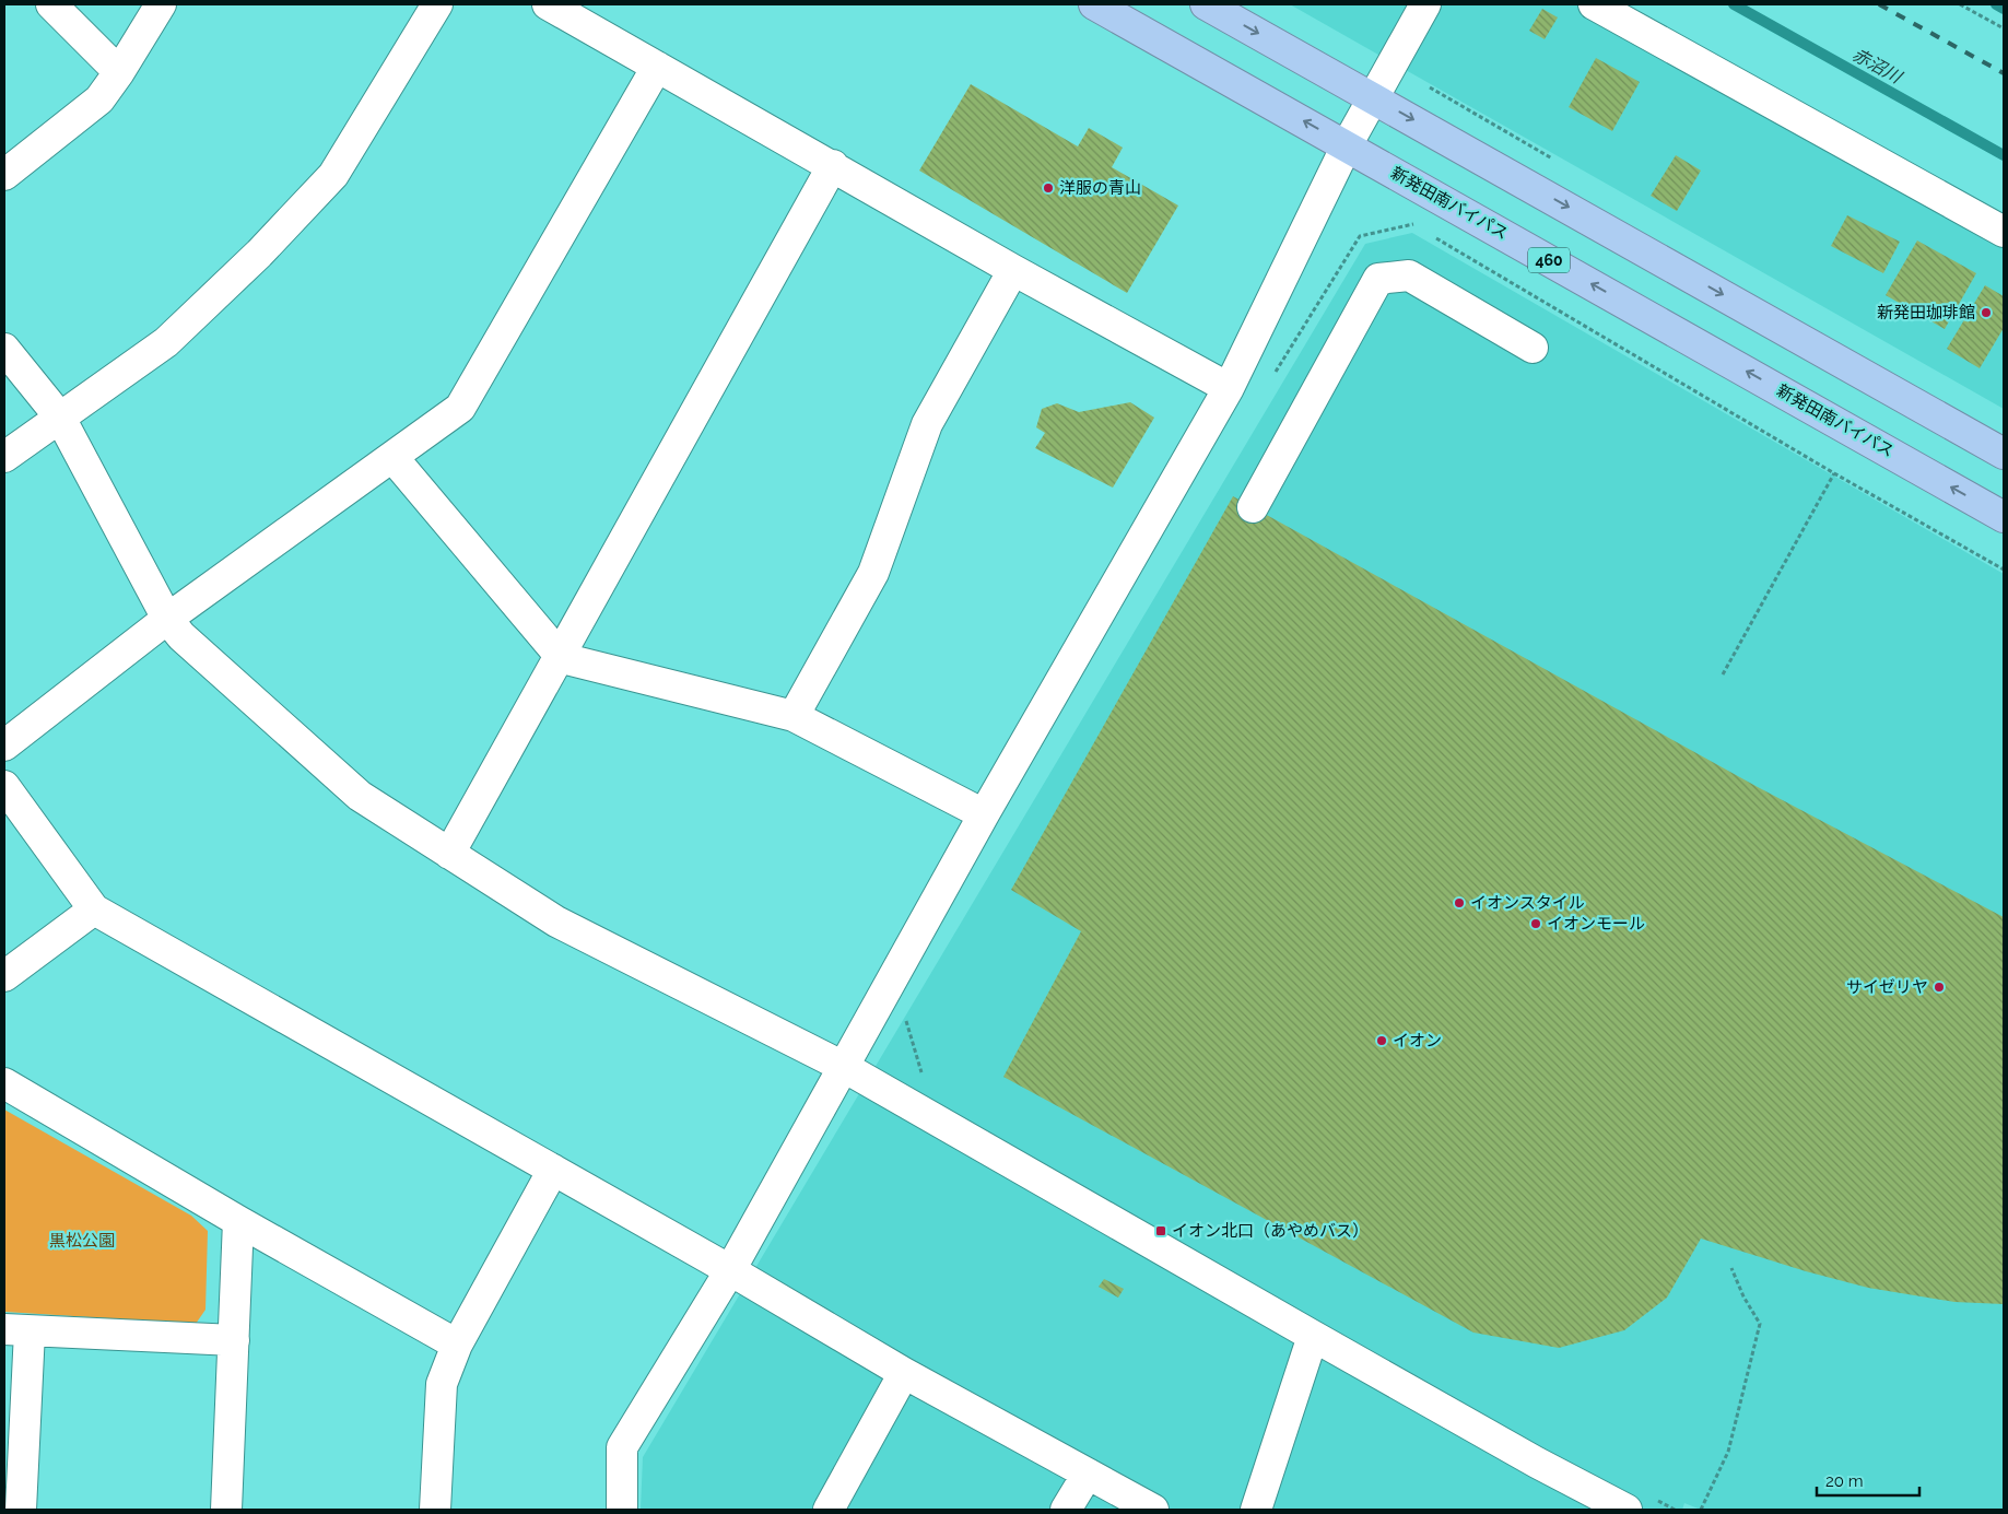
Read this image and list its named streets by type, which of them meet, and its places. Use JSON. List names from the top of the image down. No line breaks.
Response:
{"streets":{"highway":["新発田南バイパス","460"]},"water":["赤沼川"],"parks":["黒松公園"],"places":{"other":["洋服の青山","新発田珈琲館","イオンスタイル","イオンモール","サイゼリヤ","イオン"],"transit":["イオン北口（あやめバス）"]},"scale_bar":"20 m"}
